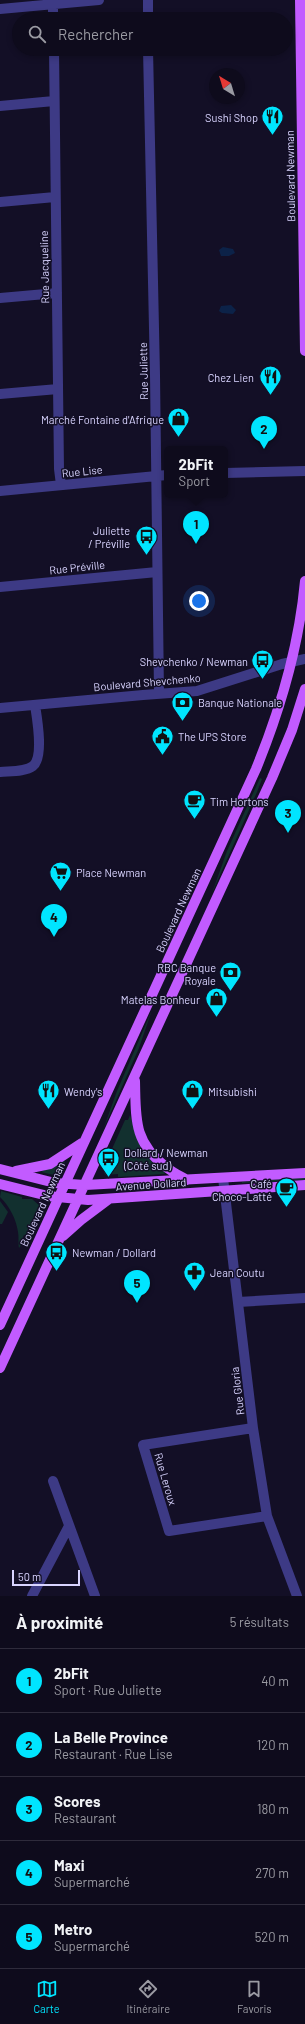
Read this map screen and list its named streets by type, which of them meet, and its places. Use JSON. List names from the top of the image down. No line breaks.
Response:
{"streets":{"main road":["Boulevard Newman","Avenue Dollard"],"street":["Rue Jacqueline","Rue Juliette","Rue Lise","Rue Préville","Boulevard Shevchenko","Rue Gloria","Rue Leroux"]},"crossings":[["Boulevard Newman","Boulevard Shevchenko"],["Boulevard Newman","Avenue Dollard"],["Rue Jacqueline","Rue Lise"],["Rue Juliette","Rue Lise"],["Rue Juliette","Rue Préville"],["Rue Juliette","Boulevard Shevchenko"],["Avenue Dollard","Rue Gloria"],["Rue Gloria","Rue Leroux"]],"places":{"restaurant":["Sushi Shop","Chez Lien","Wendy's"],"shop":["Marché Fontaine d'Afrique","Matelas Bonheur","Mitsubishi"],"bus stop":["Juliette / Préville","Shevchenko / Newman","Dollard / Newman (Côté sud)","Newman / Dollard"],"bank":["Banque Nationale","RBC Banque Royale"],"public building":["The UPS Store"],"cafe":["Tim Hortons","Café Choco-Latté"],"supermarket":["Place Newman"],"pharmacy":["Jean Coutu"]},"scale_bar":"50 m","north":"top left","page":{"search":"Rechercher","pins":["2","1","3","4","5"],"popup":["2bFit","Sport"],"scale":"50 m","heading":["À proximité","5 résultats"],"list":[{"mark":"1","name":"2bFit","note":"Sport · Rue Juliette","value":"40 m"},{"mark":"2","name":"La Belle Province","note":"Restaurant · Rue Lise","value":"120 m"},{"mark":"3","name":"Scores","note":"Restaurant","value":"180 m"},{"mark":"4","name":"Maxi","note":"Supermarché","value":"270 m"},{"mark":"5","name":"Metro","note":"Supermarché","value":"520 m"}],"nav":["Carte","Itinéraire","Favoris"]}}
